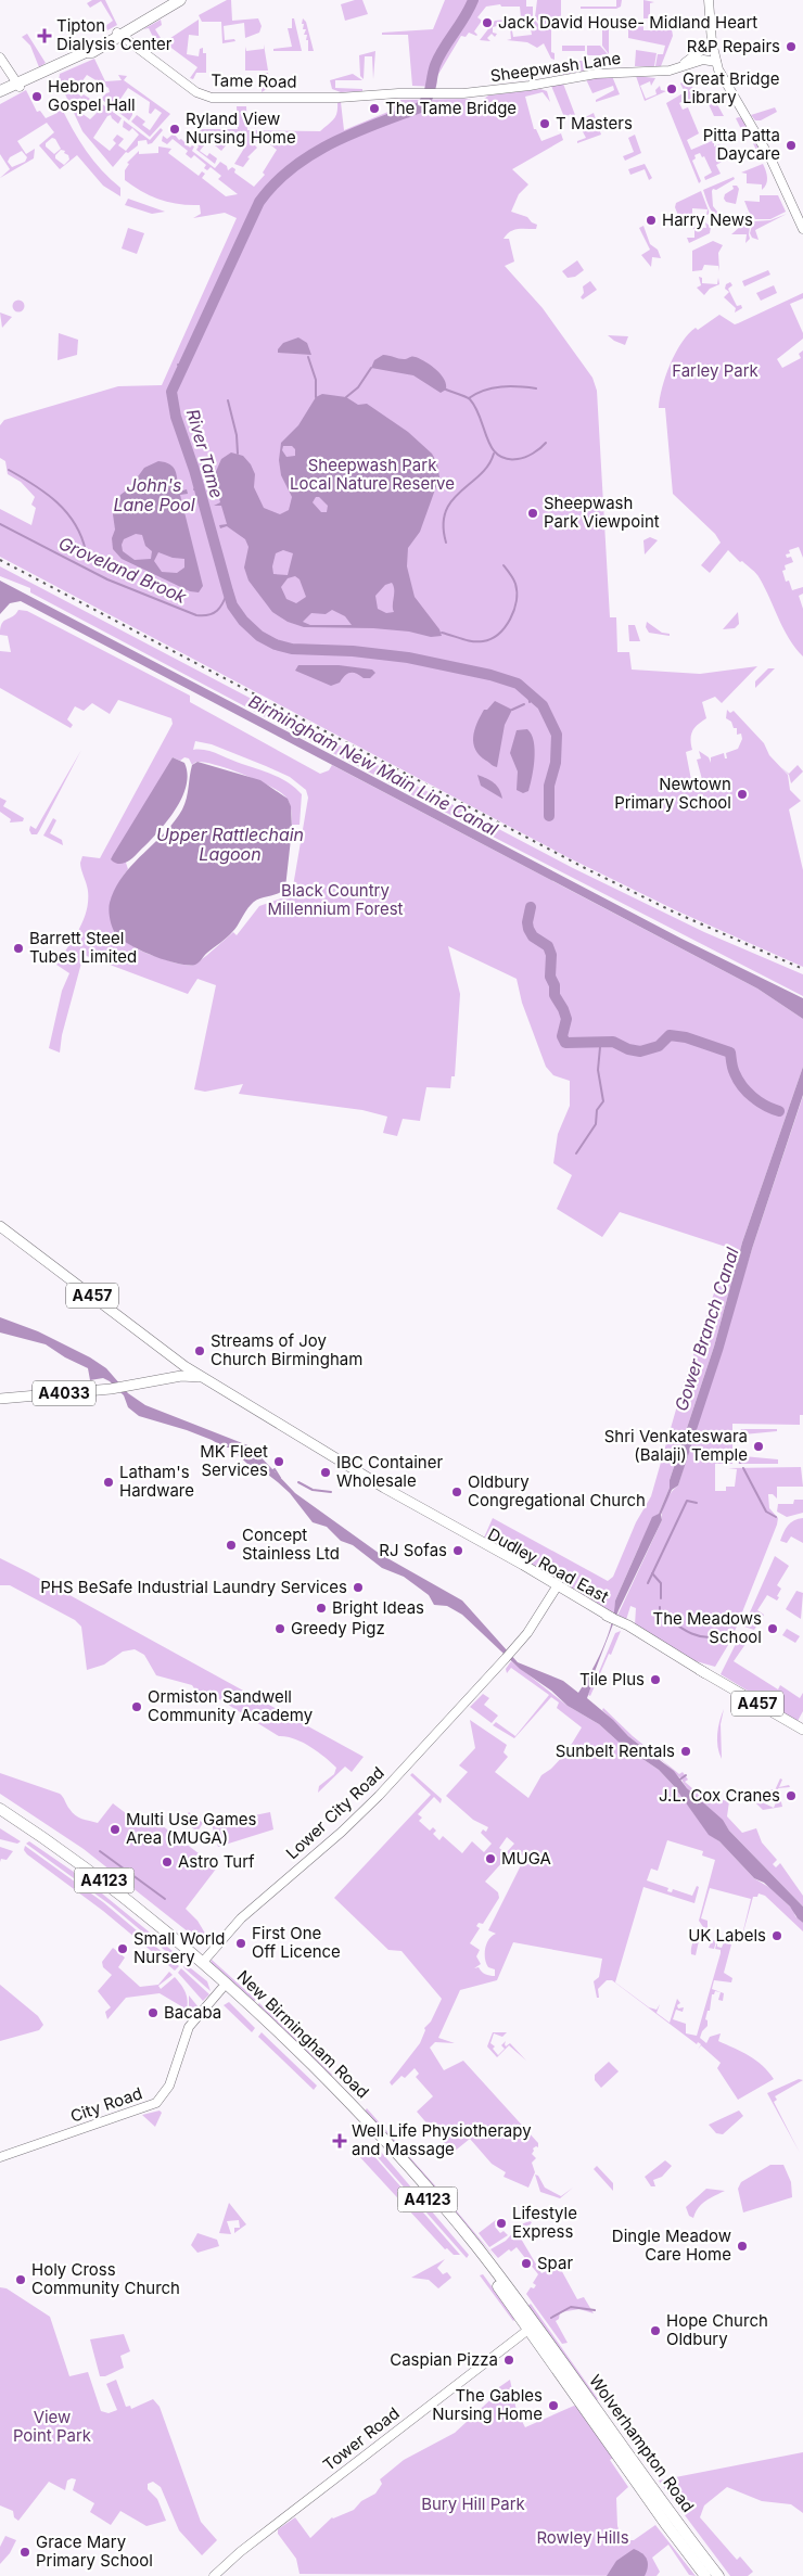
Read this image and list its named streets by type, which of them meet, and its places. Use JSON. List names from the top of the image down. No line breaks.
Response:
{"streets":{"highway":["A4123","New Birmingham Road","Wolverhampton Road"],"main road":["A457","A4033","Dudley Road East"],"street":["Sheepwash Lane","Tame Road","Lower City Road","City Road","Tower Road"]},"crossings":[["Sheepwash Lane","Tame Road"],["A457","A4033"],["A457","Dudley Road East"],["A4033","Dudley Road East"],["Dudley Road East","Lower City Road"],["Lower City Road","New Birmingham Road"],["New Birmingham Road","City Road"],["New Birmingham Road","Tower Road"],["New Birmingham Road","Wolverhampton Road"],["Tower Road","Wolverhampton Road"]],"water":["River Tame","John's Lane Pool","Groveland Brook","Birmingham New Main Line Canal","Upper Rattlechain Lagoon","Gower Branch Canal"],"parks":["Farley Park","Sheepwash Park Local Nature Reserve","Black Country Millennium Forest","View Point Park","Bury Hill Park","Rowley Hills"],"places":{"other":["Jack David House- Midland Heart","R&P Repairs","Great Bridge Library","Hebron Gospel Hall","The Tame Bridge","T Masters","Ryland View Nursing Home","Pitta Patta Daycare","Harry News","Sheepwash Park Viewpoint","Newtown Primary School","Barrett Steel Tubes Limited","Streams of Joy Church Birmingham","Shri Venkateswara (Balaji) Temple","MK Fleet Services","IBC Container Wholesale","Latham's Hardware","Oldbury Congregational Church","Concept Stainless Ltd","RJ Sofas","PHS BeSafe Industrial Laundry Services","Bright Ideas","Greedy Pigz","The Meadows School","Tile Plus","Ormiston Sandwell Community Academy","Sunbelt Rentals","J.L. Cox Cranes","Multi Use Games Area (MUGA)","MUGA","Astro Turf","UK Labels","First One Off Licence","Small World Nursery","Bacaba","Lifestyle Express","Dingle Meadow Care Home","Spar","Holy Cross Community Church","Hope Church Oldbury","Caspian Pizza","The Gables Nursing Home","Grace Mary Primary School"],"health":["Tipton Dialysis Center","Well Life Physiotherapy and Massage"]}}
